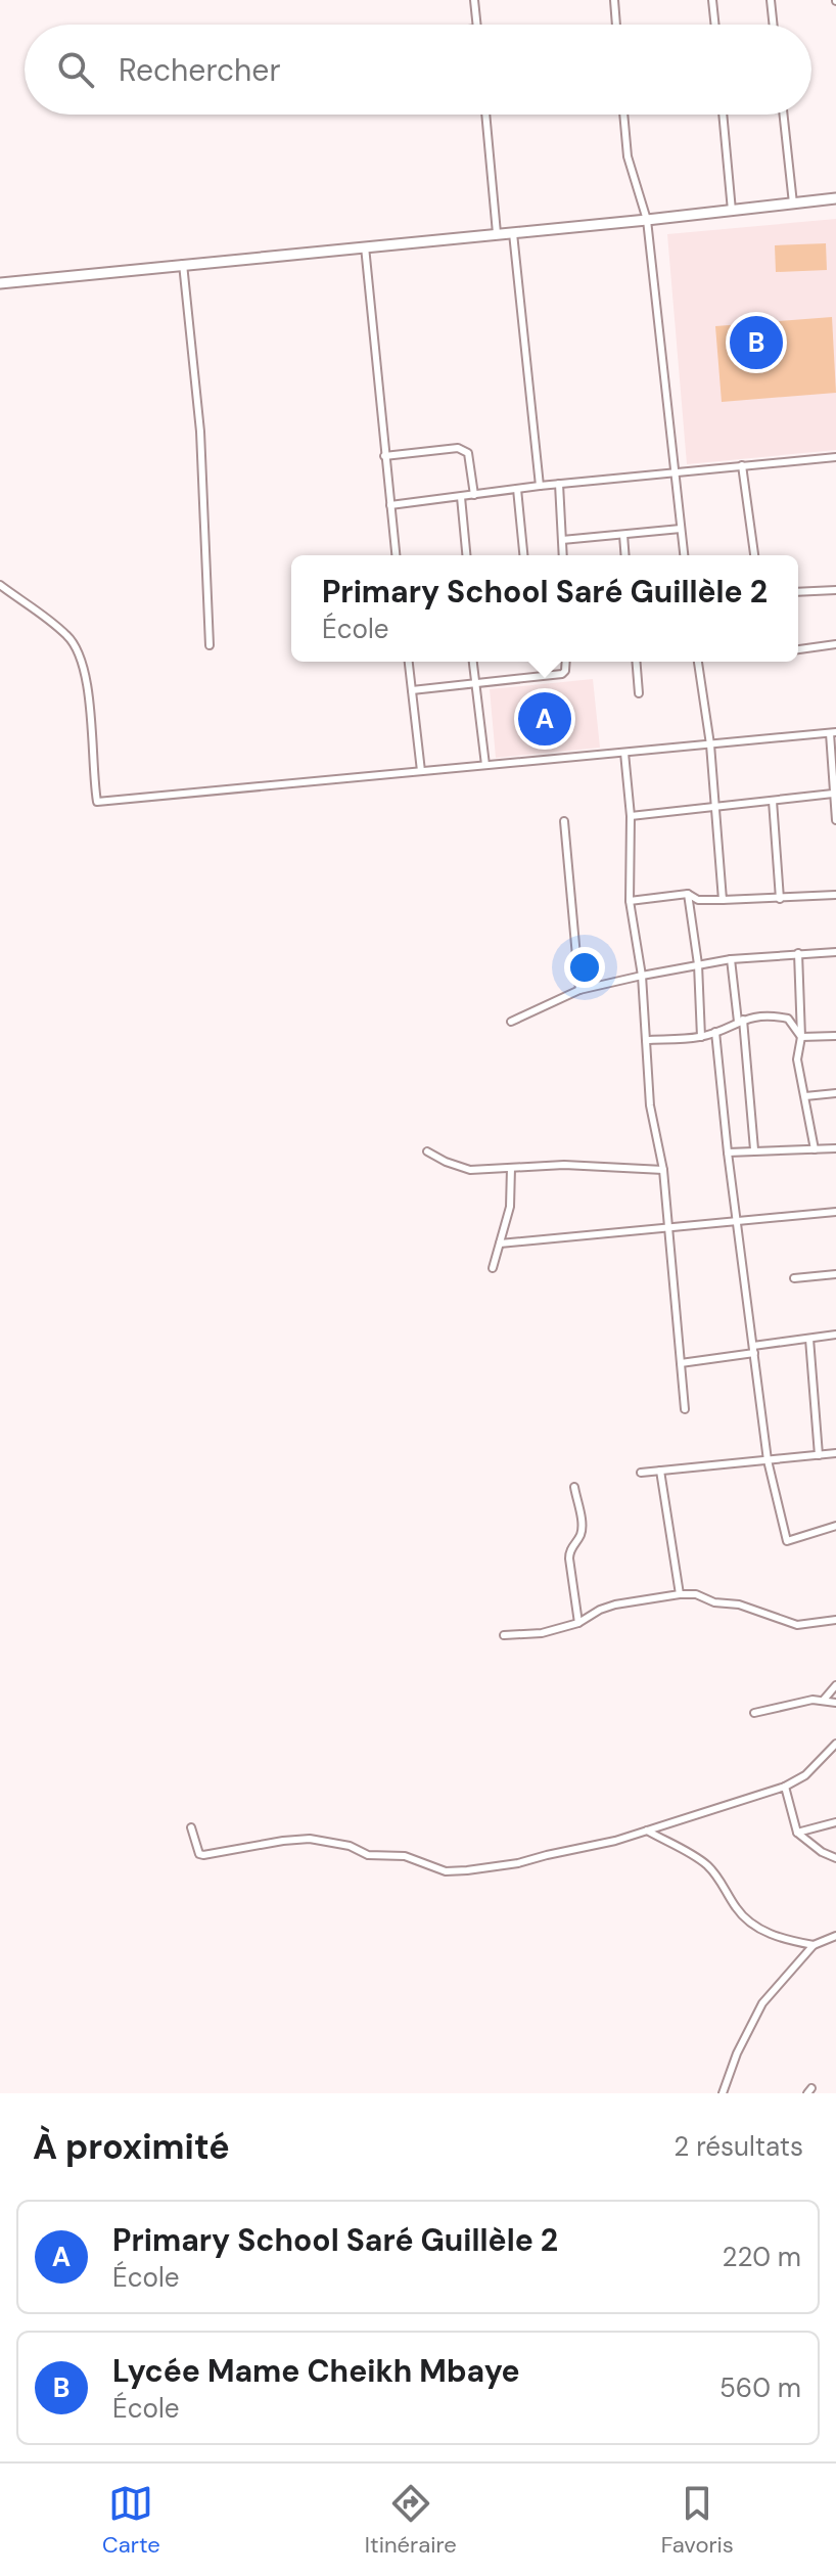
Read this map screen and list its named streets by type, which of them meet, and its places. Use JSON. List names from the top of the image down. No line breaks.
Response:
{"page":{"search":"Rechercher","pins":["B","A"],"popup":["Primary School Saré Guillèle 2","École"],"heading":["À proximité","2 résultats"],"list":[{"mark":"A","name":"Primary School Saré Guillèle 2","note":"École","value":"220 m"},{"mark":"B","name":"Lycée Mame Cheikh Mbaye","note":"École","value":"560 m"}],"nav":["Carte","Itinéraire","Favoris"]}}
